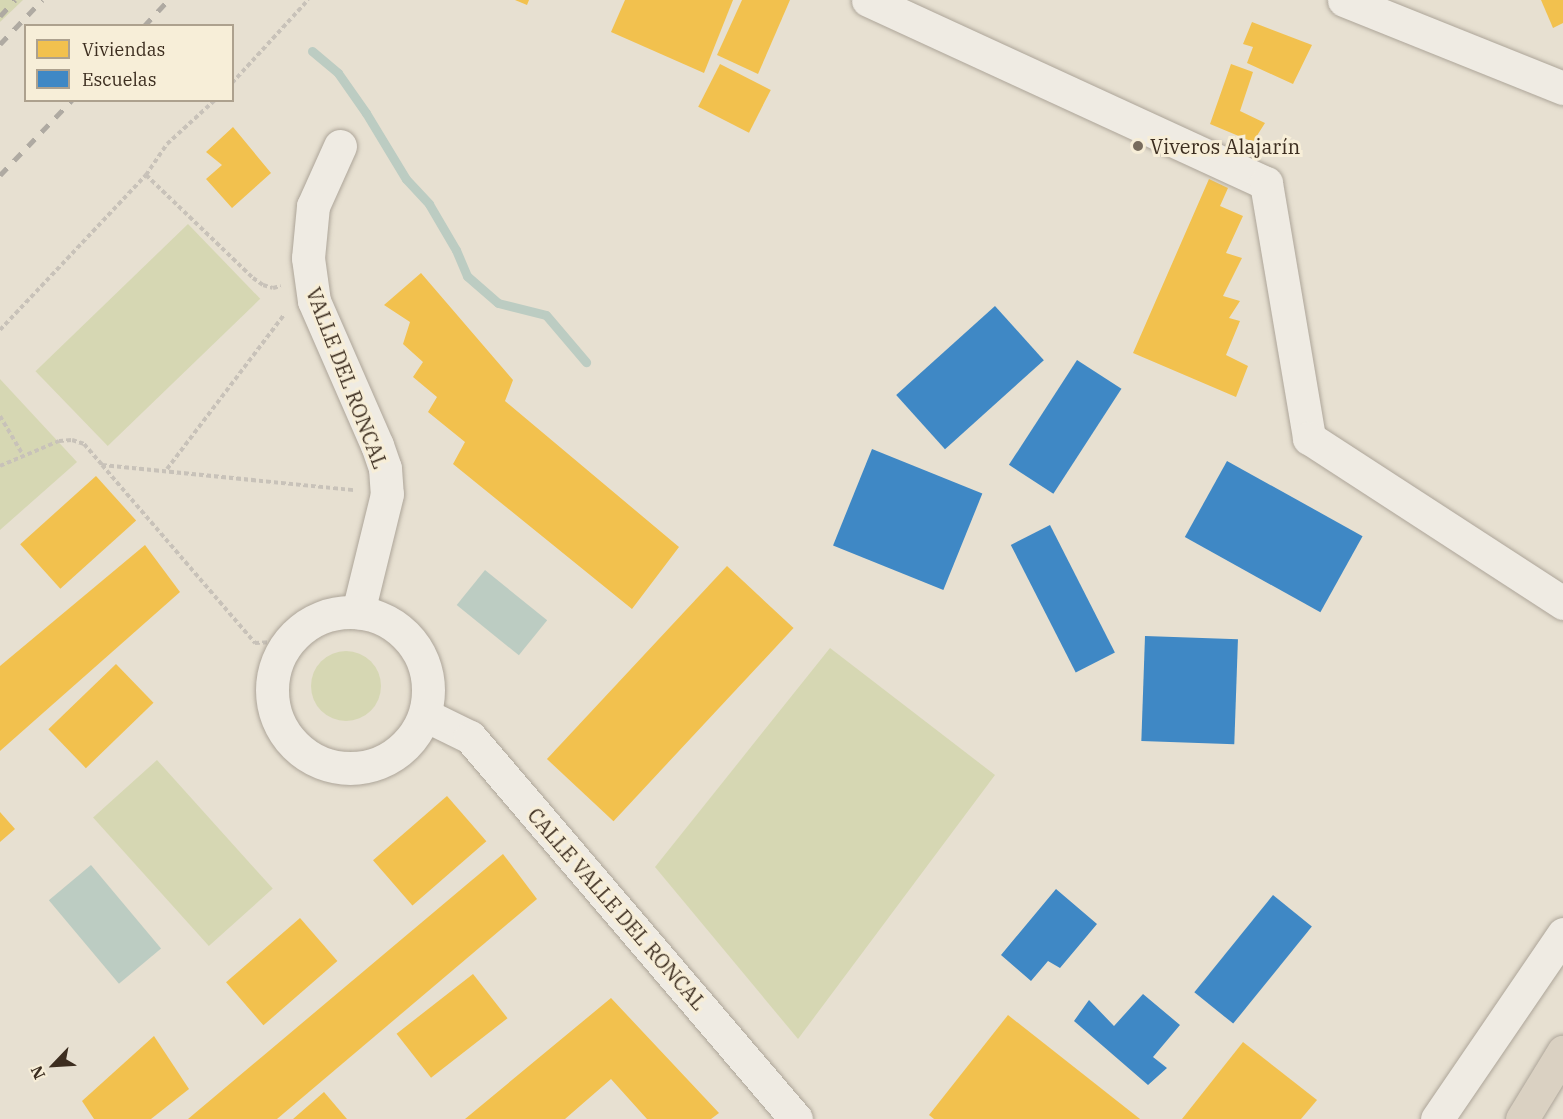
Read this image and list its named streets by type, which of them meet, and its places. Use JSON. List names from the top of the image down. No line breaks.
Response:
{"streets":{"street":["VALLE DEL RONCAL","CALLE VALLE DEL RONCAL"]},"crossings":[["VALLE DEL RONCAL","CALLE VALLE DEL RONCAL"]],"places":["Viveros Alajarín"],"legend":["Viviendas","Escuelas"],"north":"bottom left"}
